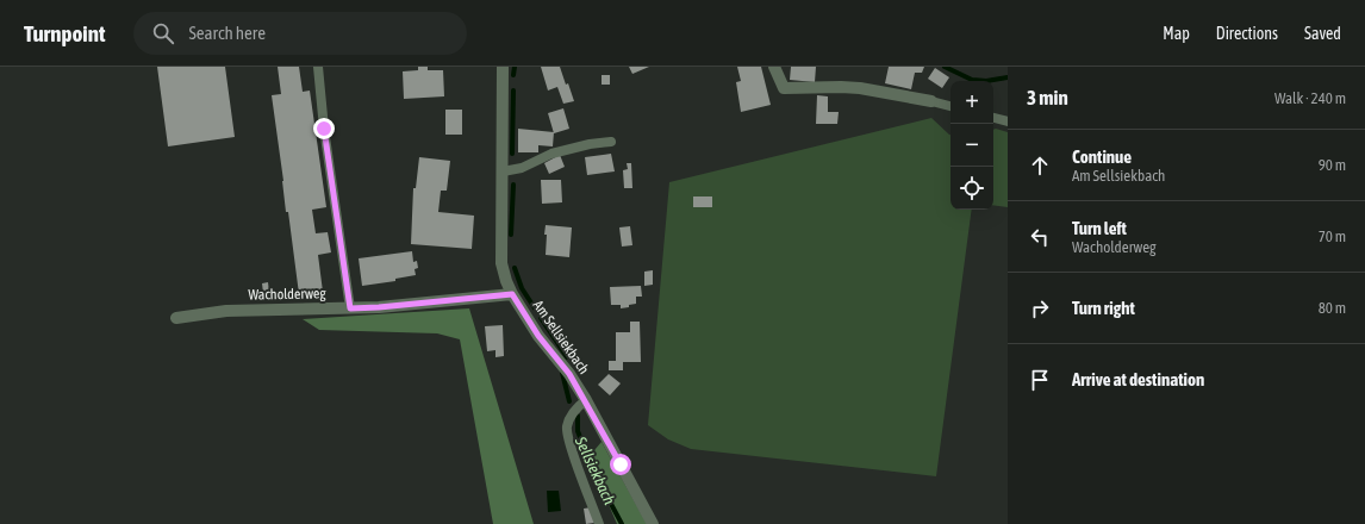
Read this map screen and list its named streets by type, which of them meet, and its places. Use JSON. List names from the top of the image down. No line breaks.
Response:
{"streets":{"street":["Wacholderweg","Am Sellsiekbach"]},"crossings":[["Wacholderweg","Am Sellsiekbach"]],"water":["Sellsiekbach"],"page":{"header":"Turnpoint","search":"Search here","nav":["Map","Directions","Saved"],"heading":["3 min","Walk · 240 m"],"map_buttons":["+","−"],"list":[["Continue","Am Sellsiekbach","90 m"],["Turn left","Wacholderweg","70 m"],["Turn right","80 m"],"Arrive at destination"]}}
